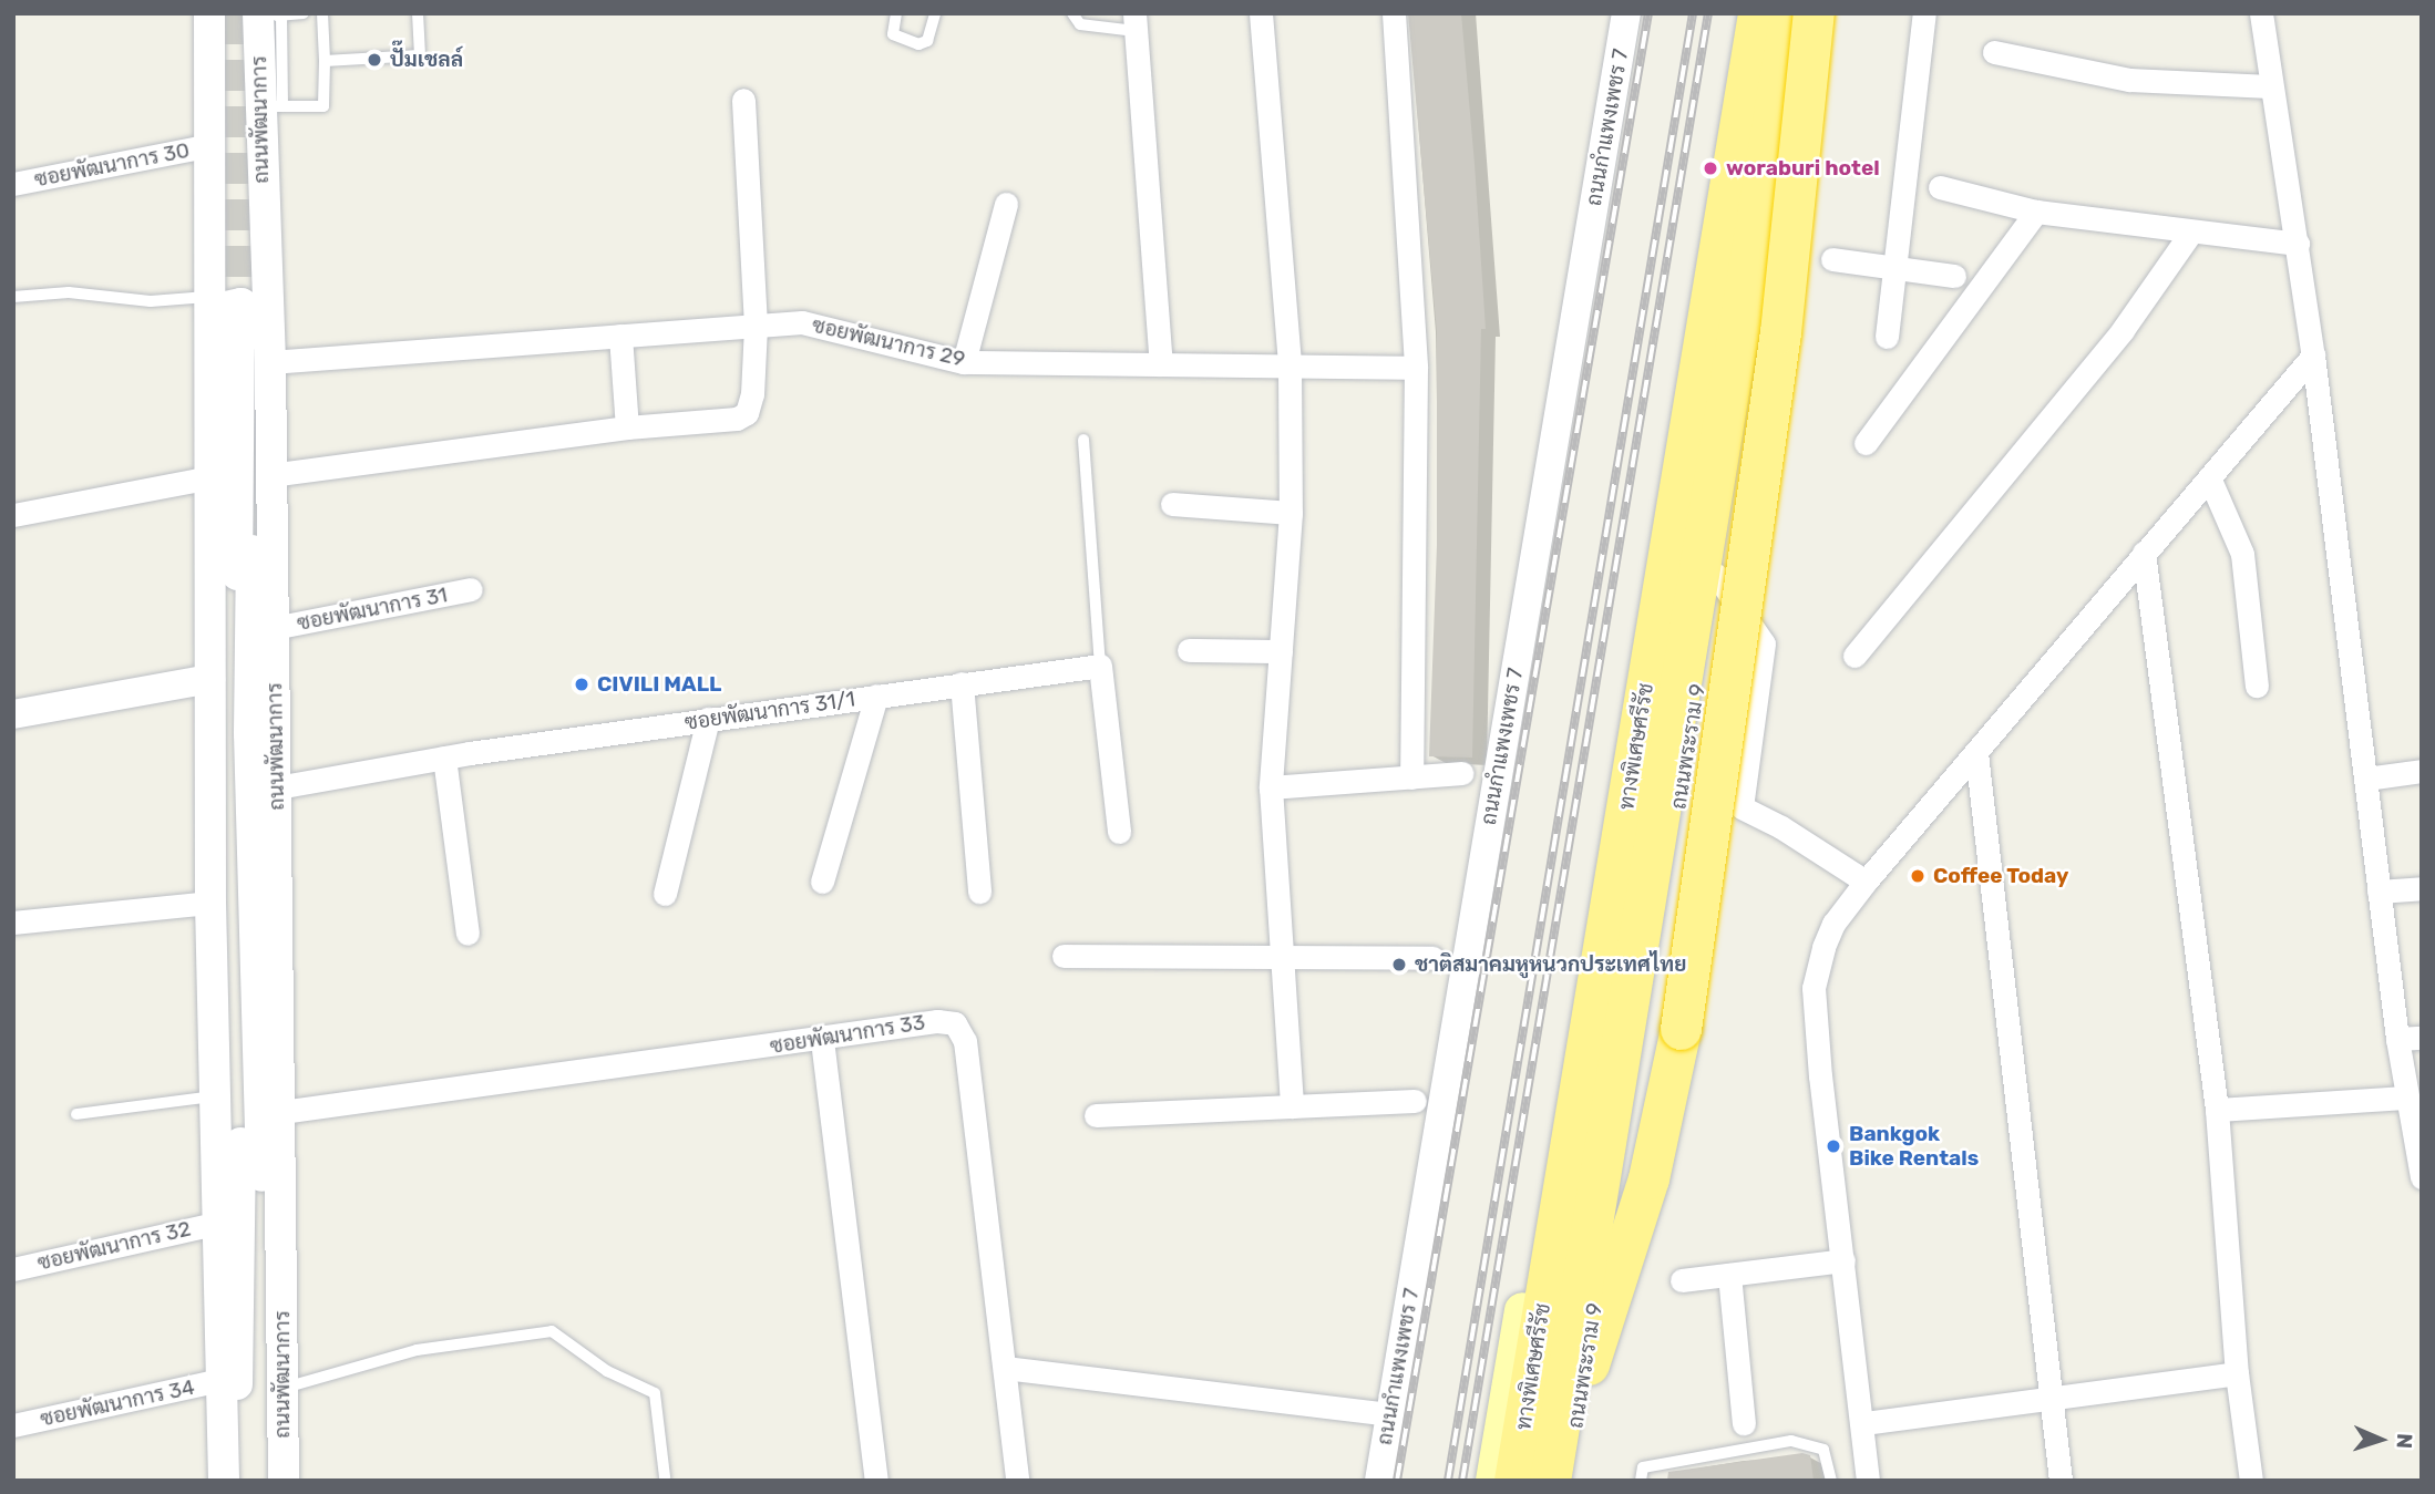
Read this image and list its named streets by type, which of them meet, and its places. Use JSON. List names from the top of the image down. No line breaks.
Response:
{"streets":{"highway":["ทางพิเศษศรีรัช"],"main road":["ถนนพัฒนาการ","ถนนพระราม 9"],"street":["ถนนกำแพงเพชร 7","ซอยพัฒนาการ 30","ซอยพัฒนาการ 29","ซอยพัฒนาการ 31","ซอยพัฒนาการ 31/1","ซอยพัฒนาการ 33","ซอยพัฒนาการ 32","ซอยพัฒนาการ 34"]},"crossings":[["ถนนพัฒนาการ","ซอยพัฒนาการ 30"],["ถนนพัฒนาการ","ซอยพัฒนาการ 29"],["ถนนพัฒนาการ","ซอยพัฒนาการ 31"],["ถนนพัฒนาการ","ซอยพัฒนาการ 31/1"],["ถนนพัฒนาการ","ซอยพัฒนาการ 33"],["ถนนพัฒนาการ","ซอยพัฒนาการ 32"],["ถนนพัฒนาการ","ซอยพัฒนาการ 34"]],"places":["ปั๊มเชลล์","woraburi hotel","CIVILI MALL","Coffee Today","ชาติสมาคมหูหนวกประเทศไทย","Bankgok Bike Rentals"],"north":"right"}
